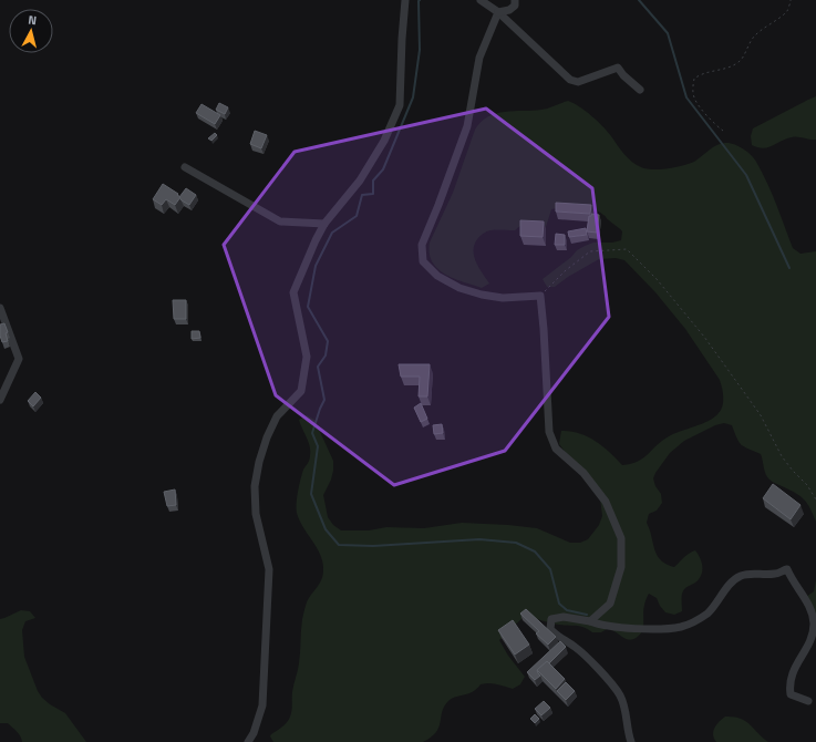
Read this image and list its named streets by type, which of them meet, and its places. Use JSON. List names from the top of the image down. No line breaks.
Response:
{"north":"top"}
